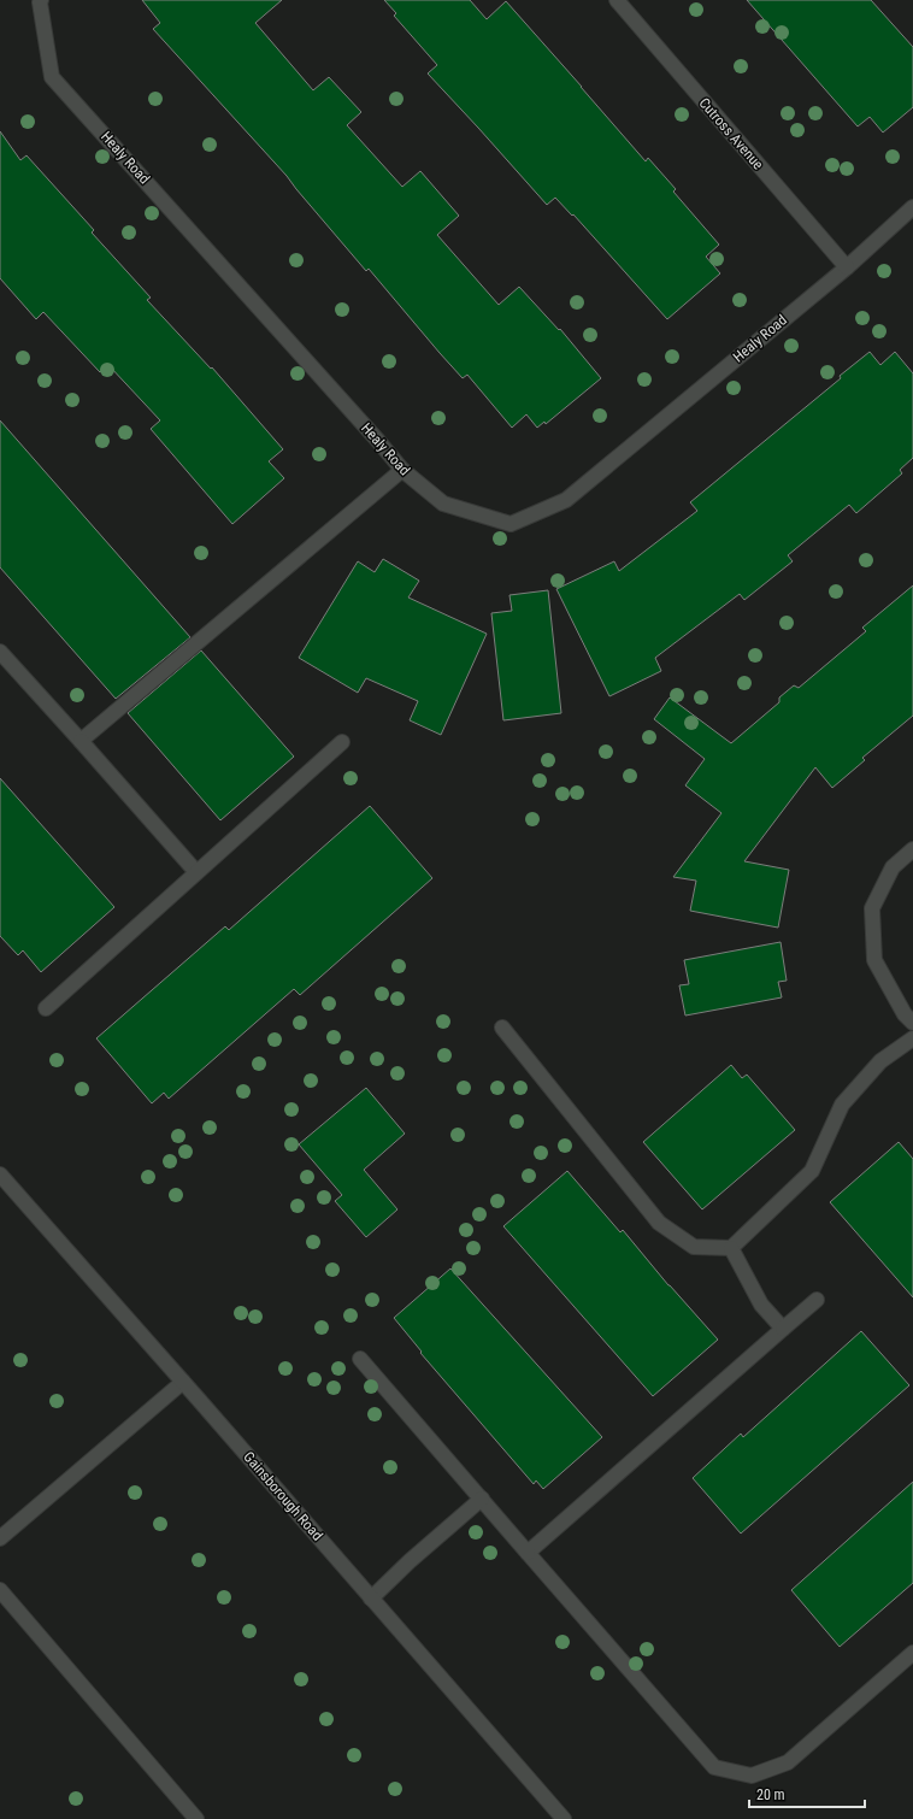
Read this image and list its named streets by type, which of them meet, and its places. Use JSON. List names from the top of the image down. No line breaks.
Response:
{"streets":{"street":["Cutross Avenue","Healy Road","Gainsborough Road"]},"crossings":[["Cutross Avenue","Healy Road"]],"scale_bar":"20 m"}
